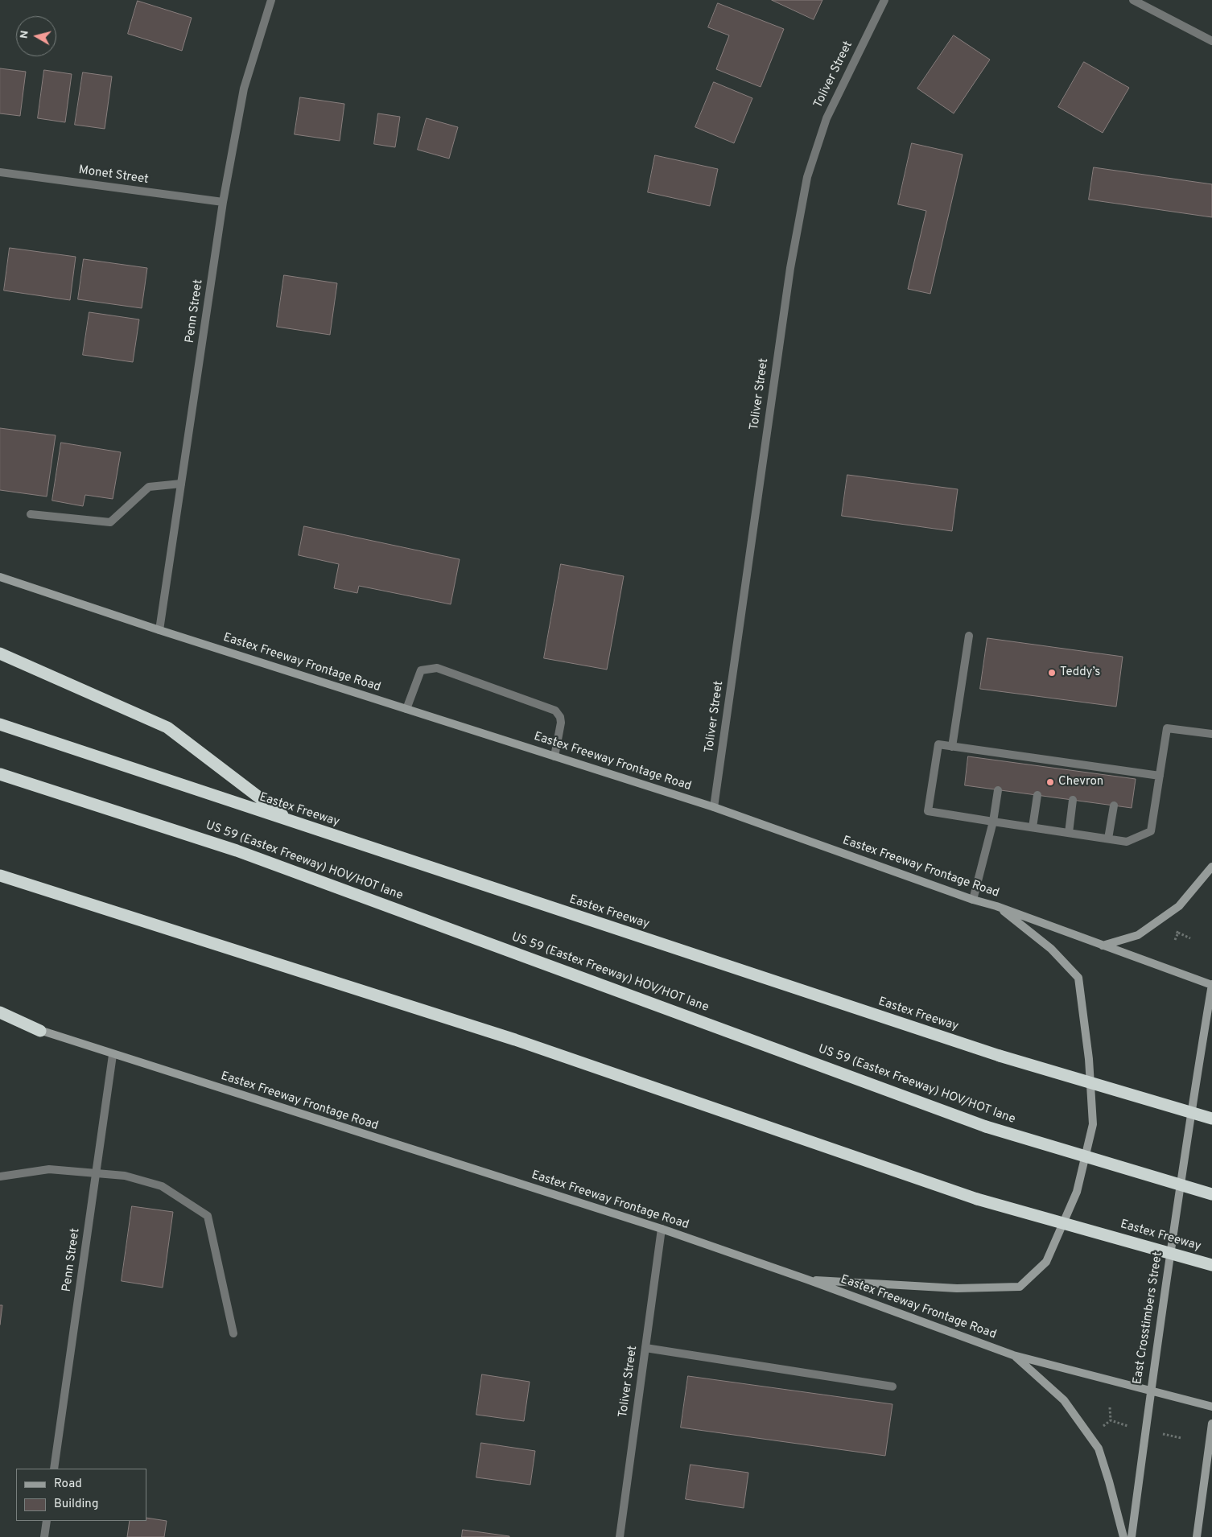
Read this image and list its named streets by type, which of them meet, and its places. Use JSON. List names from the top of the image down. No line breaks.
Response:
{"streets":{"highway":["Eastex Freeway","US 59 (Eastex Freeway) HOV/HOT lane"],"main road":["Eastex Freeway Frontage Road","East Crosstimbers Street"],"street":["Toliver Street","Monet Street","Penn Street"]},"crossings":[["Toliver Street","Eastex Freeway Frontage Road"],["Monet Street","Penn Street"],["Penn Street","Eastex Freeway Frontage Road"],["Eastex Freeway Frontage Road","East Crosstimbers Street"]],"places":["Teddy’s","Chevron"],"legend":["Road","Building"],"north":"left"}
